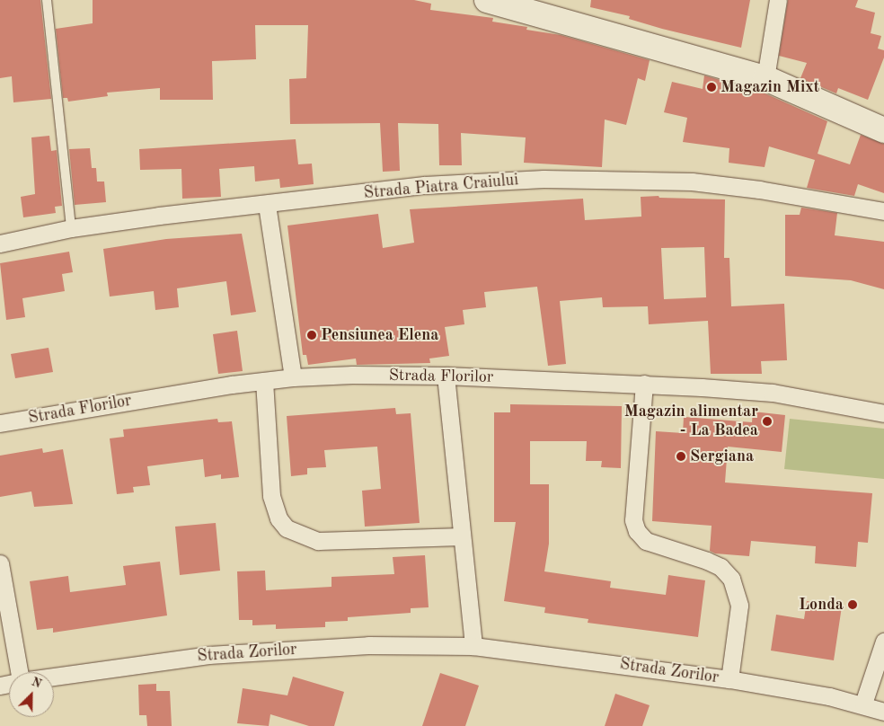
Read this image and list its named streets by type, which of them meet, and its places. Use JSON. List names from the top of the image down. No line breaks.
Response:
{"streets":{"street":["Strada Piatra Craiului","Strada Florilor","Strada Zorilor"]},"places":["Magazin Mixt","Pensiunea Elena","Magazin alimentar - La Badea","Sergiana","Londa"],"north":"top right"}
